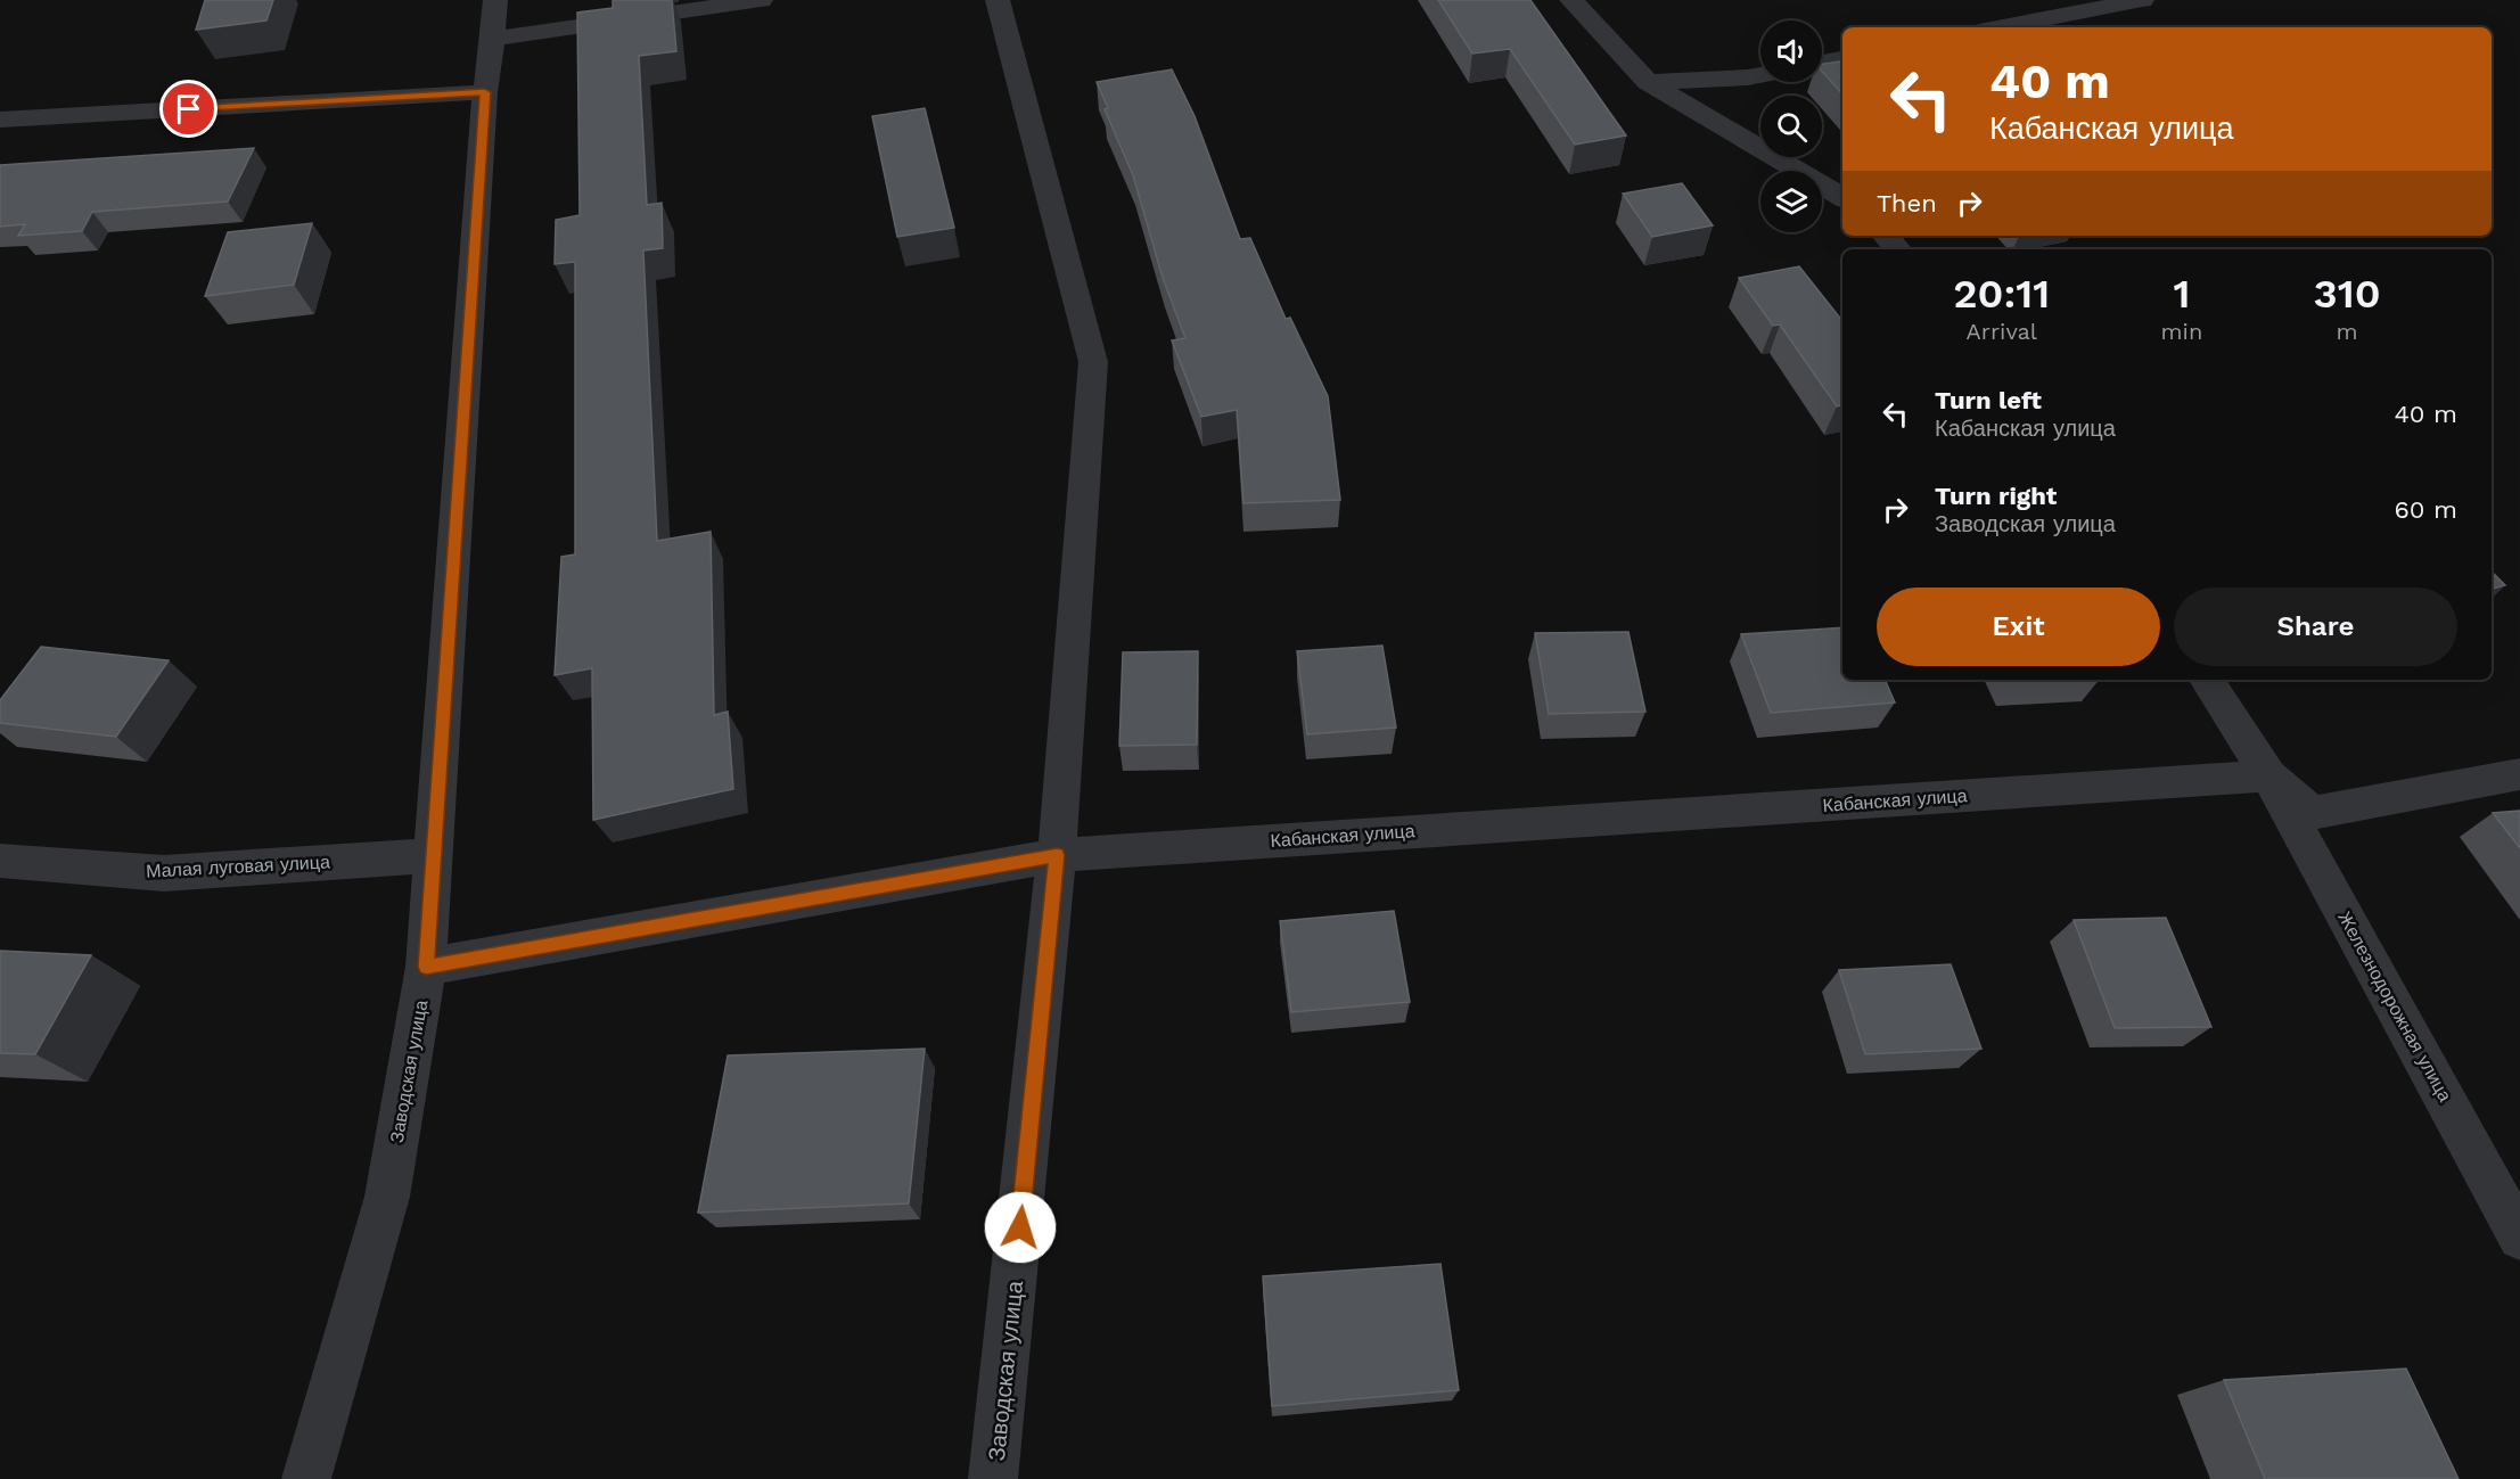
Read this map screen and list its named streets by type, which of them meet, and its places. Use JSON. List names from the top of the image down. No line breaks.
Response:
{"streets":{"street":["Кабанская улица","Малая луговая улица","Железнодорожная улица","Заводская улица"]},"crossings":[["Кабанская улица","Железнодорожная улица"],["Кабанская улица","Заводская улица"],["Малая луговая улица","Заводская улица"]],"page":{"turn":["40 m","Кабанская улица"],"then":"Then","eta":["20:11","Arrival","1","min","310","m"],"list":[{"name":"Turn left","note":"Кабанская улица","value":"40 m"},{"name":"Turn right","note":"Заводская улица","value":"60 m"}],"buttons":["Exit","Share"]}}
